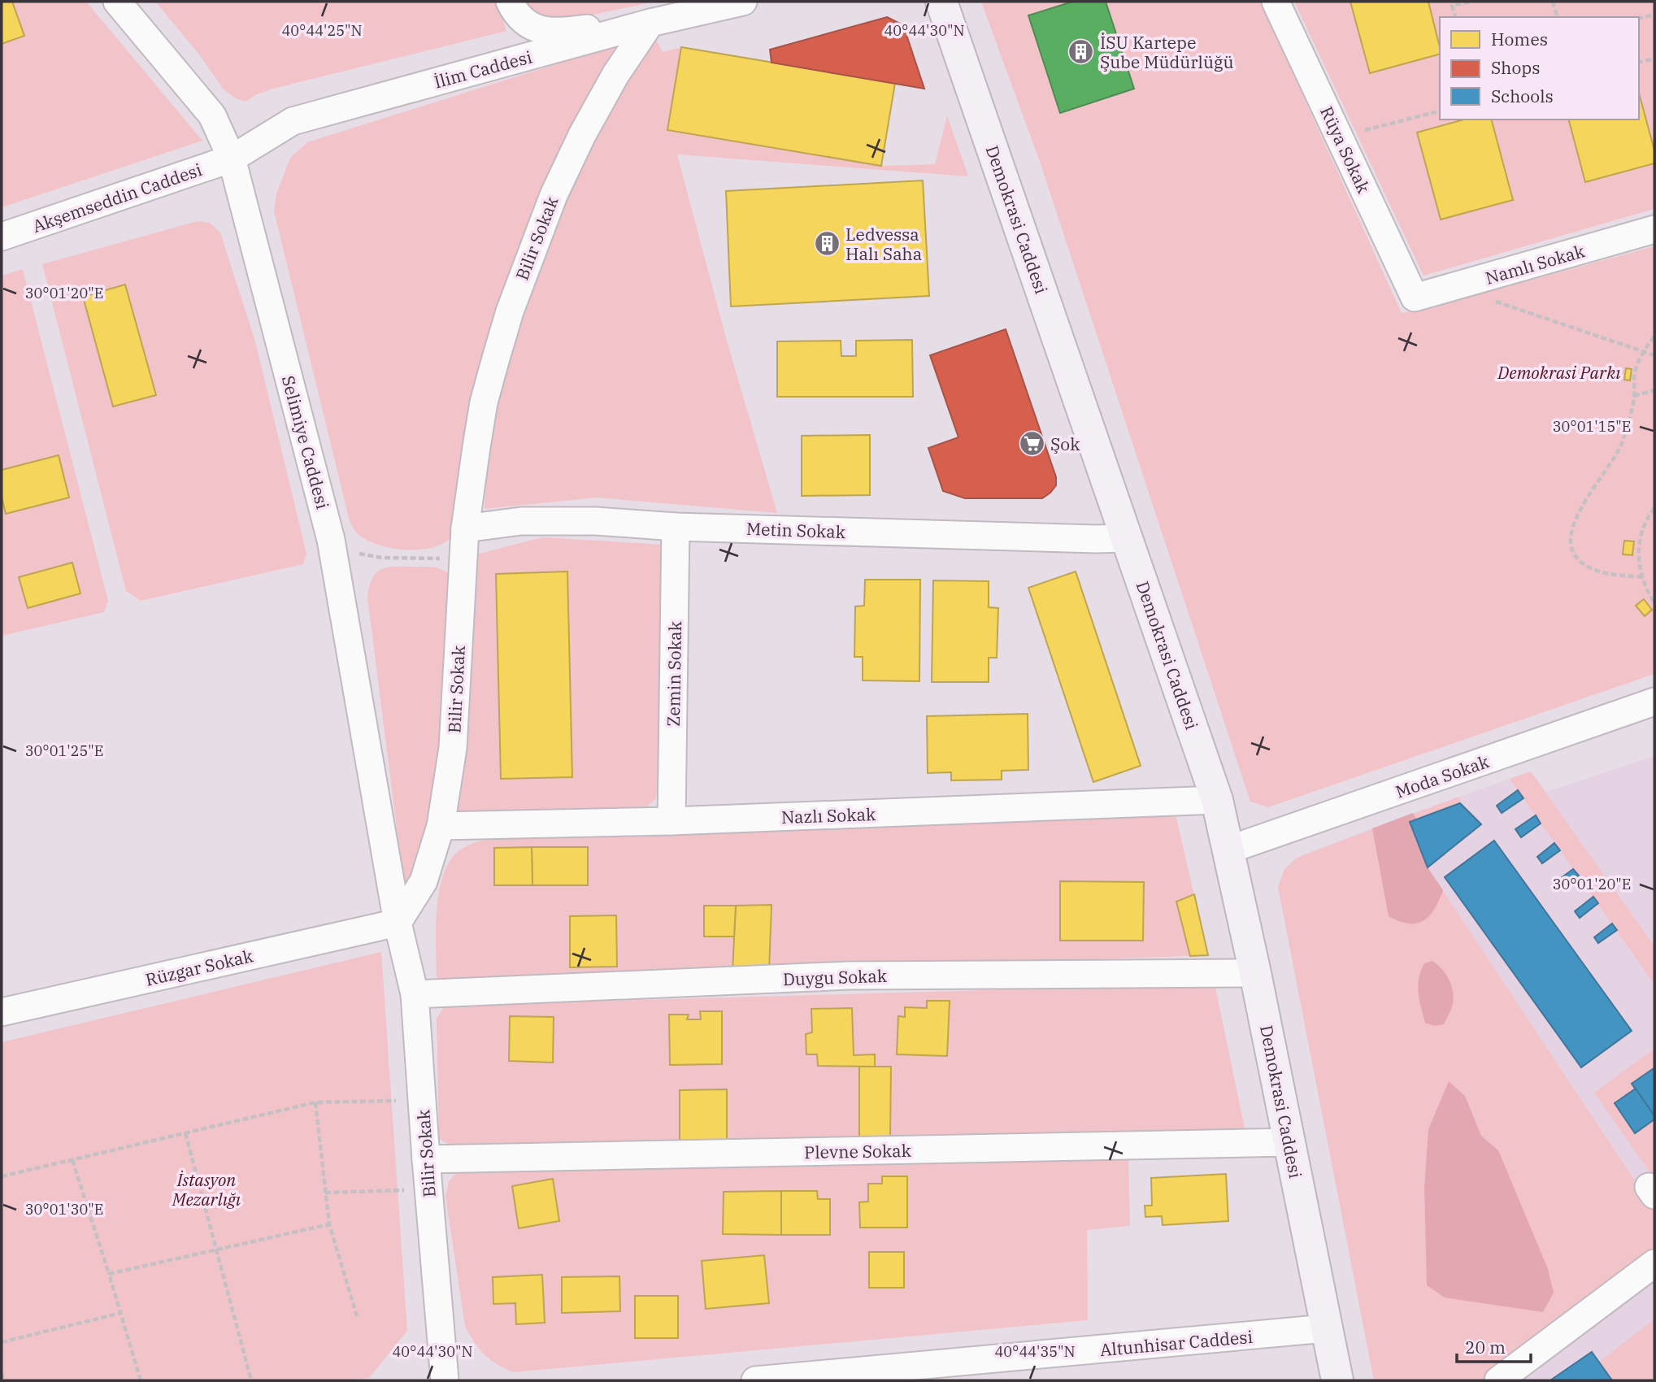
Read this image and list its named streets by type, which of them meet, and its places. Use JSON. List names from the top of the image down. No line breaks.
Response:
{"streets":{"main road":["Demokrasi Caddesi"],"street":["İlim Caddesi","Rüya Sokak","Akşemseddin Caddesi","Bilir Sokak","Namlı Sokak","Selimiye Caddesi","Metin Sokak","Zemin Sokak","Moda Sokak","Nazlı Sokak","Rüzgar Sokak","Duygu Sokak","Plevne Sokak","Altunhisar Caddesi"]},"crossings":[["İlim Caddesi","Akşemseddin Caddesi"],["İlim Caddesi","Bilir Sokak"],["İlim Caddesi","Selimiye Caddesi"],["Rüya Sokak","Namlı Sokak"],["Akşemseddin Caddesi","Selimiye Caddesi"],["Demokrasi Caddesi","Metin Sokak"],["Demokrasi Caddesi","Moda Sokak"],["Demokrasi Caddesi","Nazlı Sokak"],["Demokrasi Caddesi","Duygu Sokak"],["Demokrasi Caddesi","Plevne Sokak"],["Demokrasi Caddesi","Altunhisar Caddesi"],["Bilir Sokak","Selimiye Caddesi"],["Bilir Sokak","Metin Sokak"],["Bilir Sokak","Nazlı Sokak"],["Bilir Sokak","Rüzgar Sokak"],["Bilir Sokak","Duygu Sokak"],["Bilir Sokak","Plevne Sokak"],["Selimiye Caddesi","Rüzgar Sokak"],["Metin Sokak","Zemin Sokak"],["Zemin Sokak","Nazlı Sokak"]],"parks":["Demokrasi Parkı","İstasyon Mezarlığı"],"places":{"building":["İSU Kartepe Şube Müdürlüğü","Ledvessa Halı Saha"],"supermarket":["Şok"]},"legend":["Homes","Shops","Schools"],"scale_bar":"20 m","coordinates":["40°44'25\"N","40°44'30\"N","30°01'20\"E","30°01'15\"E","30°01'25\"E","30°01'30\"E","40°44'35\"N"]}
